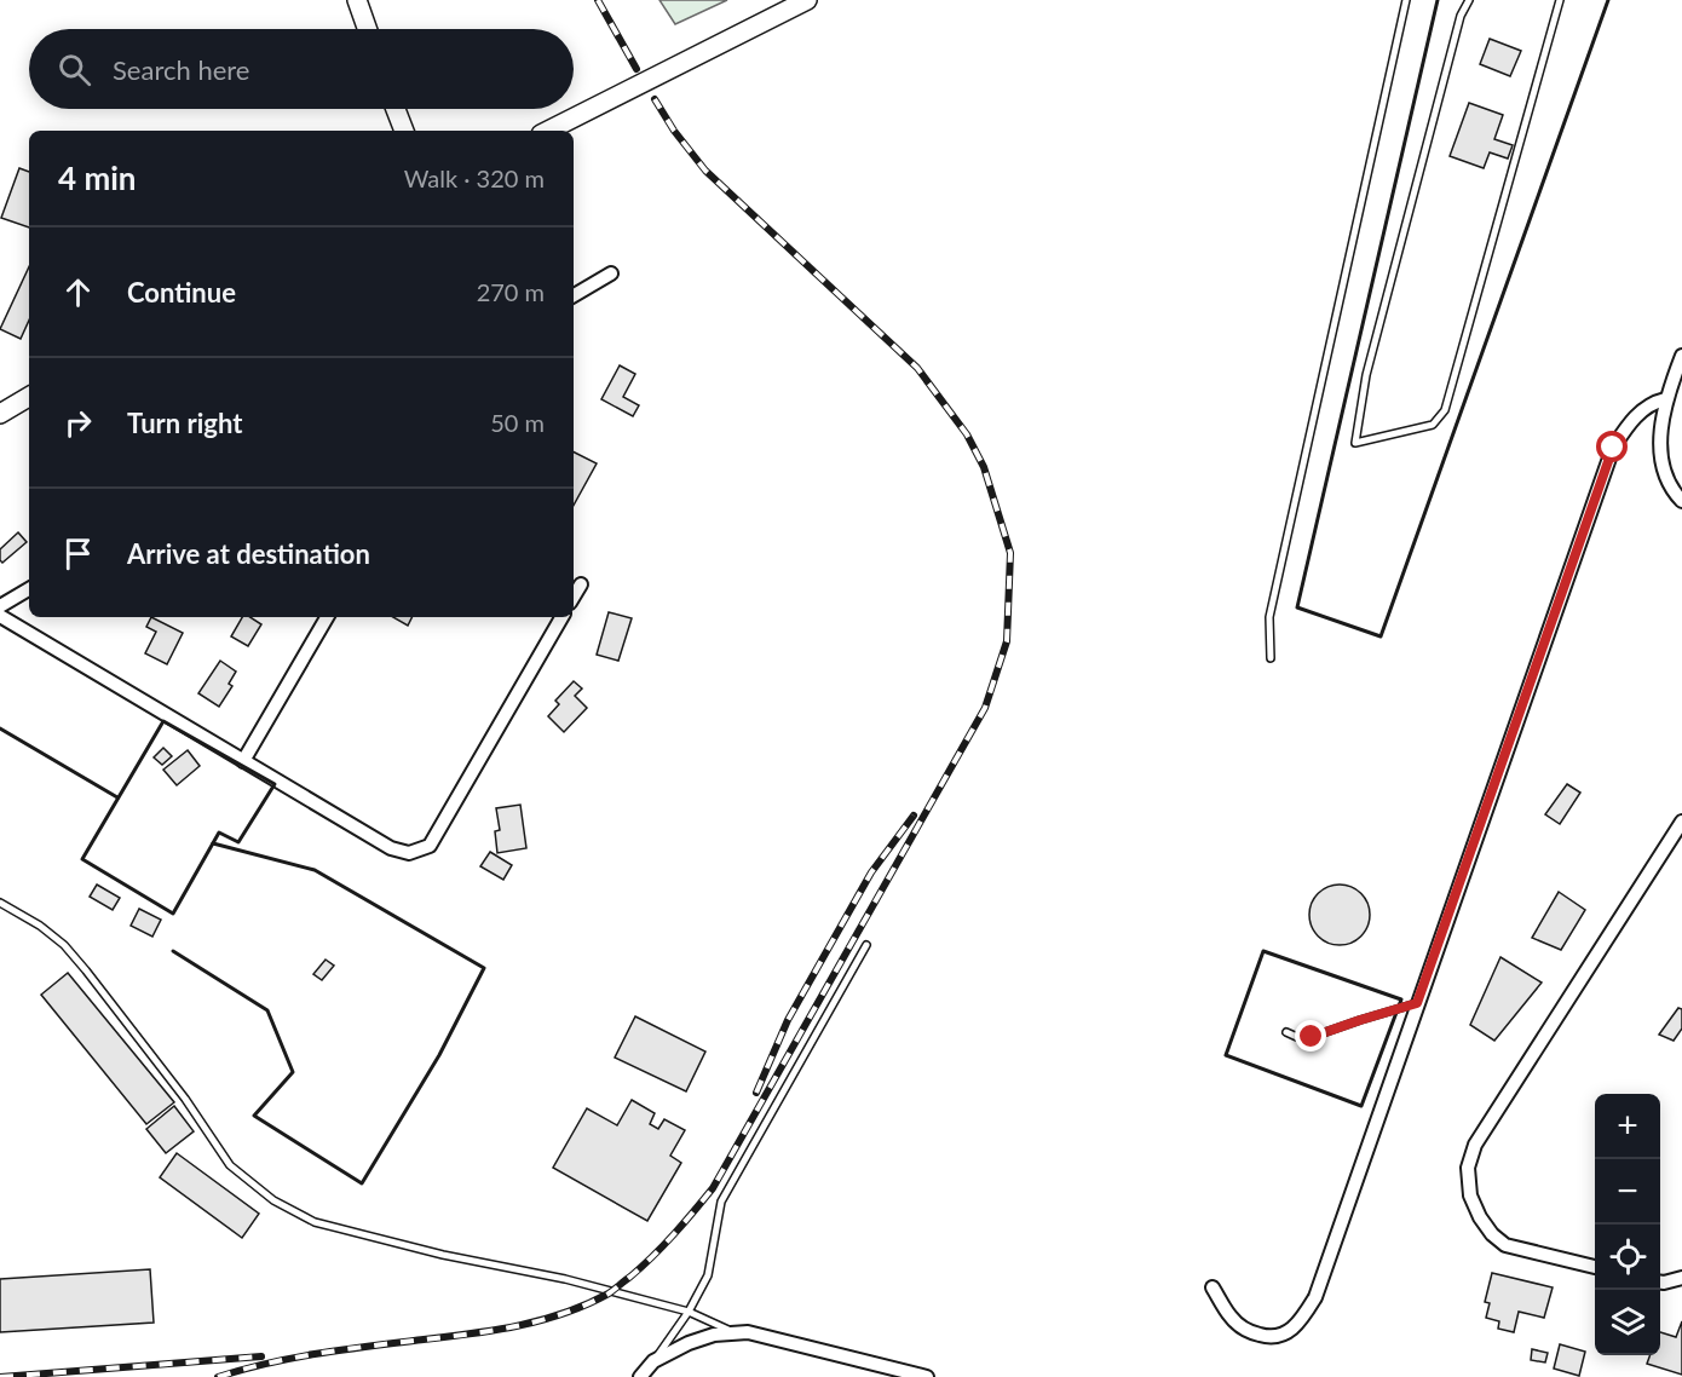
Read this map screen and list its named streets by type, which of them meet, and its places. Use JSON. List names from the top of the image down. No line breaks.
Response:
{"page":{"search":"Search here","heading":["4 min","Walk · 320 m"],"list":[["Continue","270 m"],["Turn right","50 m"],"Arrive at destination"],"map_buttons":["+","−"]}}
